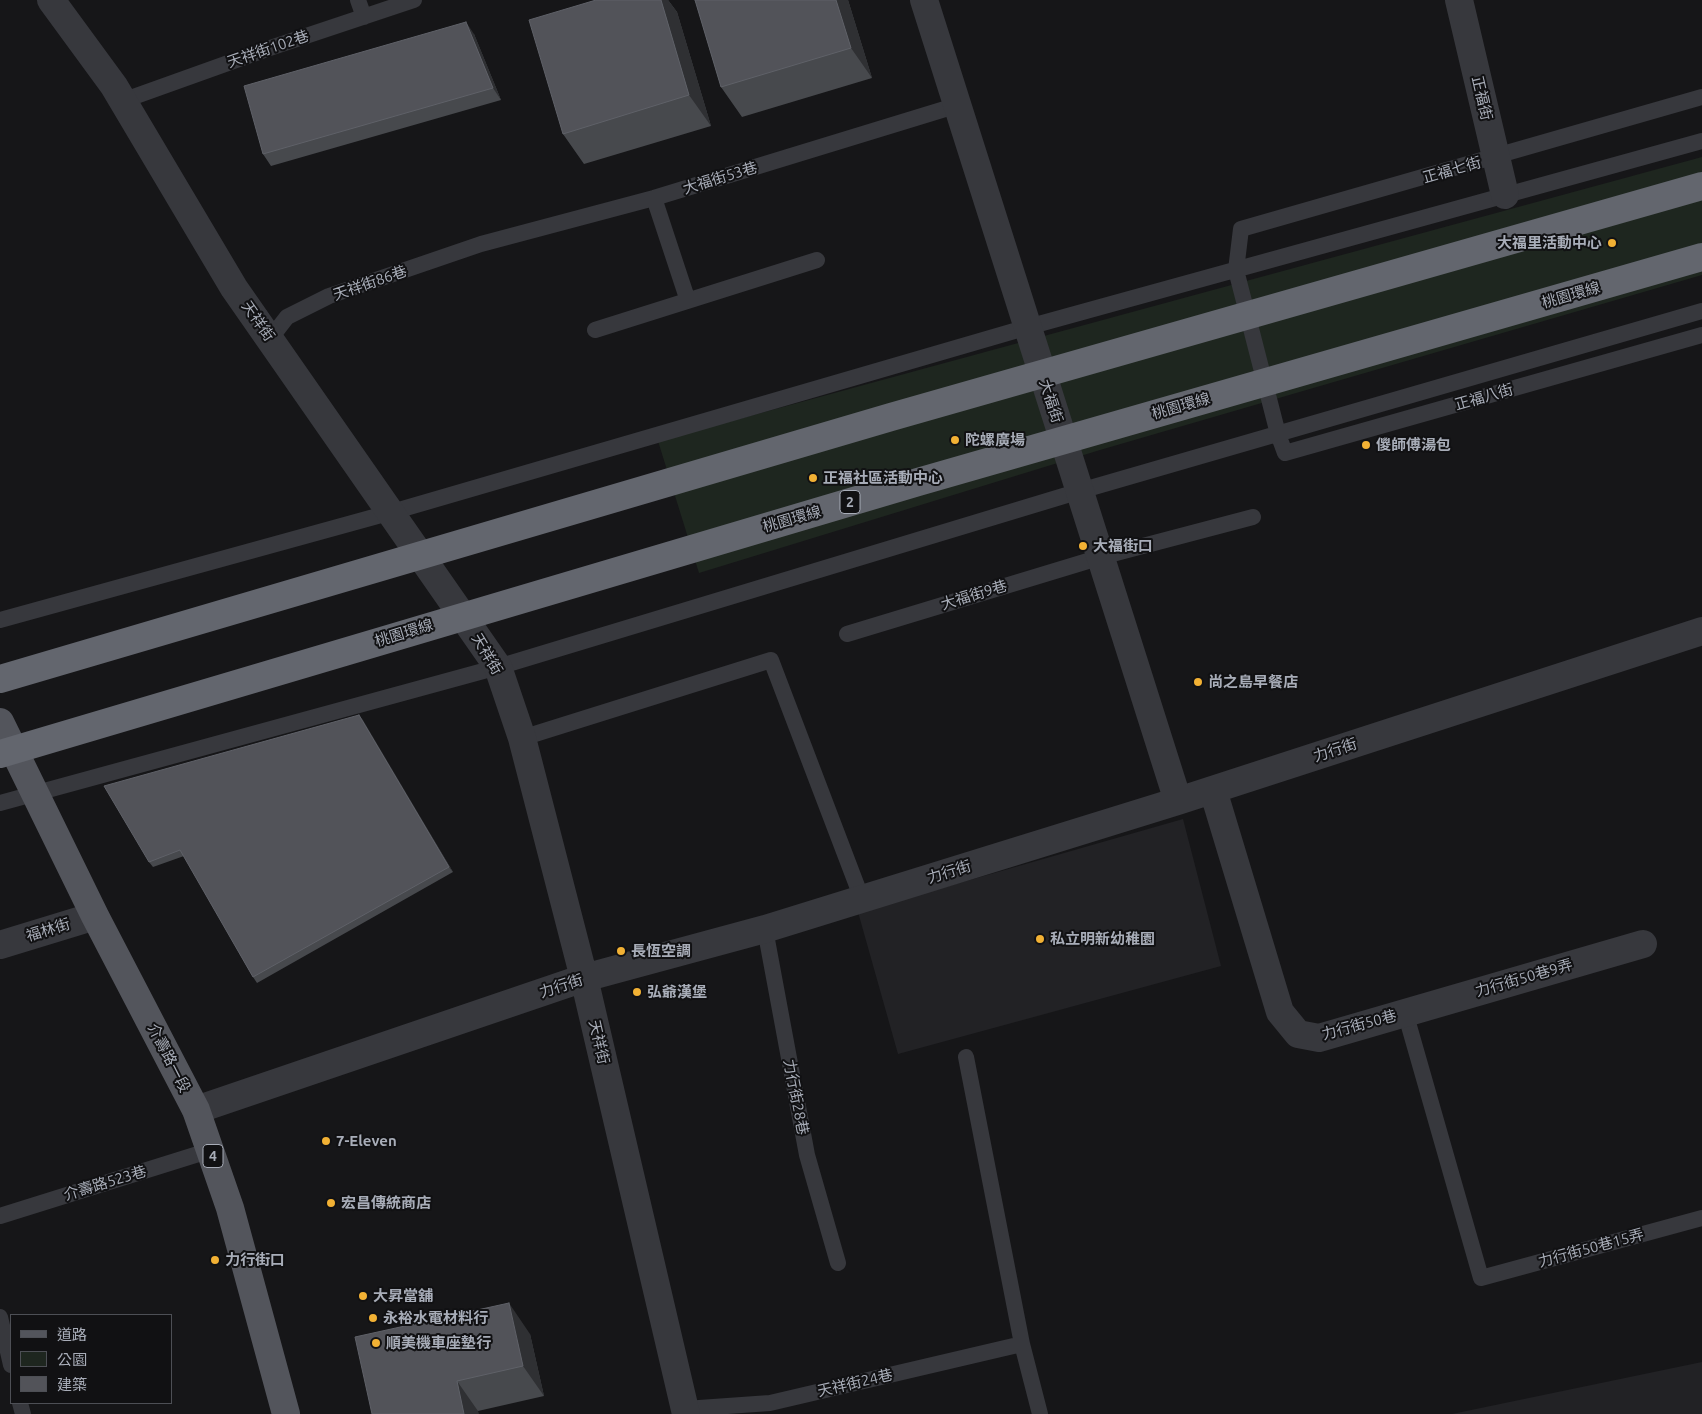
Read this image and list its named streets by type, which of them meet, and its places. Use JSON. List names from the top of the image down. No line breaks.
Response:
{"streets":{"highway":["桃園環線","2"],"main road":["介壽路一段","4"],"street":["正福街","天祥街","大福街","力行街","福林街","力行街50巷9弄","力行街50巷"],"lane":["天祥街102巷","正福七街","大福街53巷","天祥街86巷","正福八街","大福街9巷","力行街28巷","介壽路523巷","力行街50巷15弄","天祥街24巷"]},"crossings":[["天祥街102巷","天祥街"],["正福街","正福七街"],["大福街53巷","天祥街86巷"],["大福街53巷","大福街"],["天祥街86巷","天祥街"],["天祥街","力行街"],["天祥街","天祥街24巷"],["大福街","大福街9巷"],["大福街","力行街"],["力行街","力行街50巷"],["力行街","介壽路一段"],["力行街","力行街28巷"],["福林街","介壽路一段"],["力行街50巷9弄","力行街50巷"],["力行街50巷","力行街50巷15弄"],["介壽路一段","介壽路523巷"]],"places":["大福里活動中心","陀螺廣場","儍師傅湯包","正福社區活動中心","大福街口","尚之島早餐店","私立明新幼稚園","長恆空調","弘爺漢堡","7-Eleven","宏昌傳統商店","力行街口","大昇當舖","永裕水電材料行","順美機車座墊行"],"legend":["道路","公園","建築"]}
